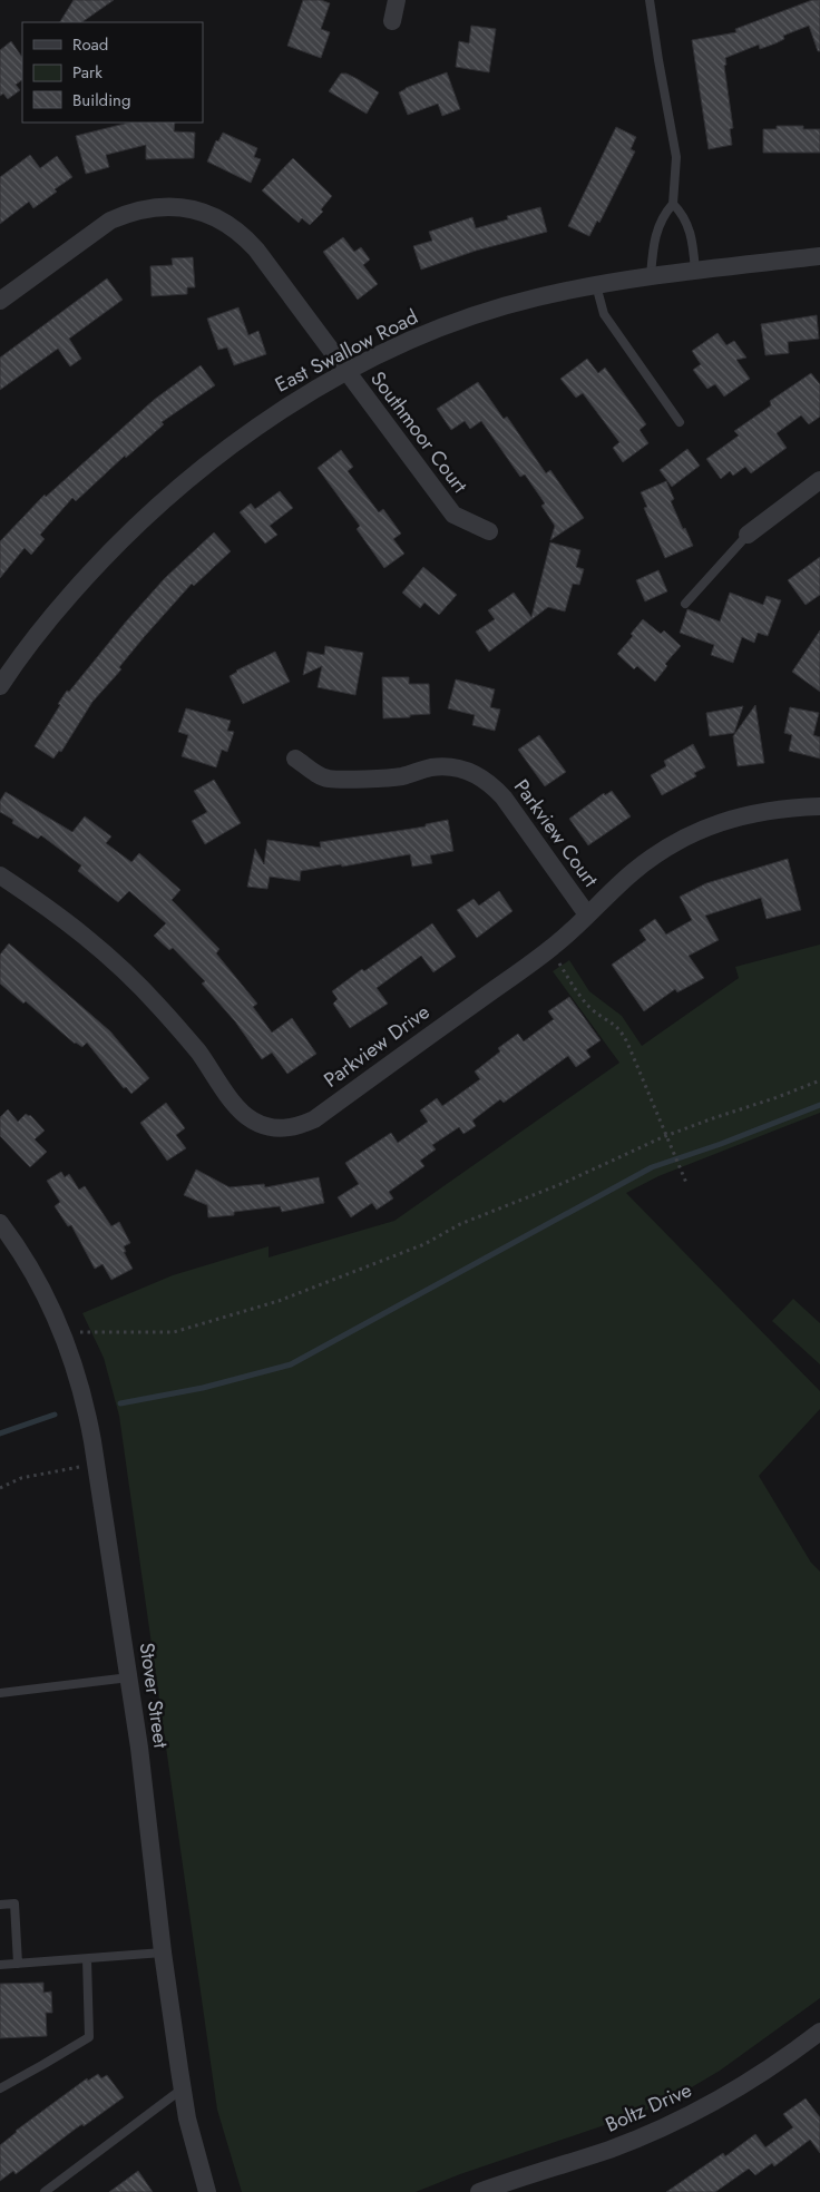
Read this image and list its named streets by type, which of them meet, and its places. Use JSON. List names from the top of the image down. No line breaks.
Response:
{"streets":{"street":["East Swallow Road","Southmoor Court","Parkview Court","Parkview Drive","Stover Street","Boltz Drive"]},"crossings":[["East Swallow Road","Southmoor Court"],["Parkview Court","Parkview Drive"]],"legend":["Road","Park","Building"]}
